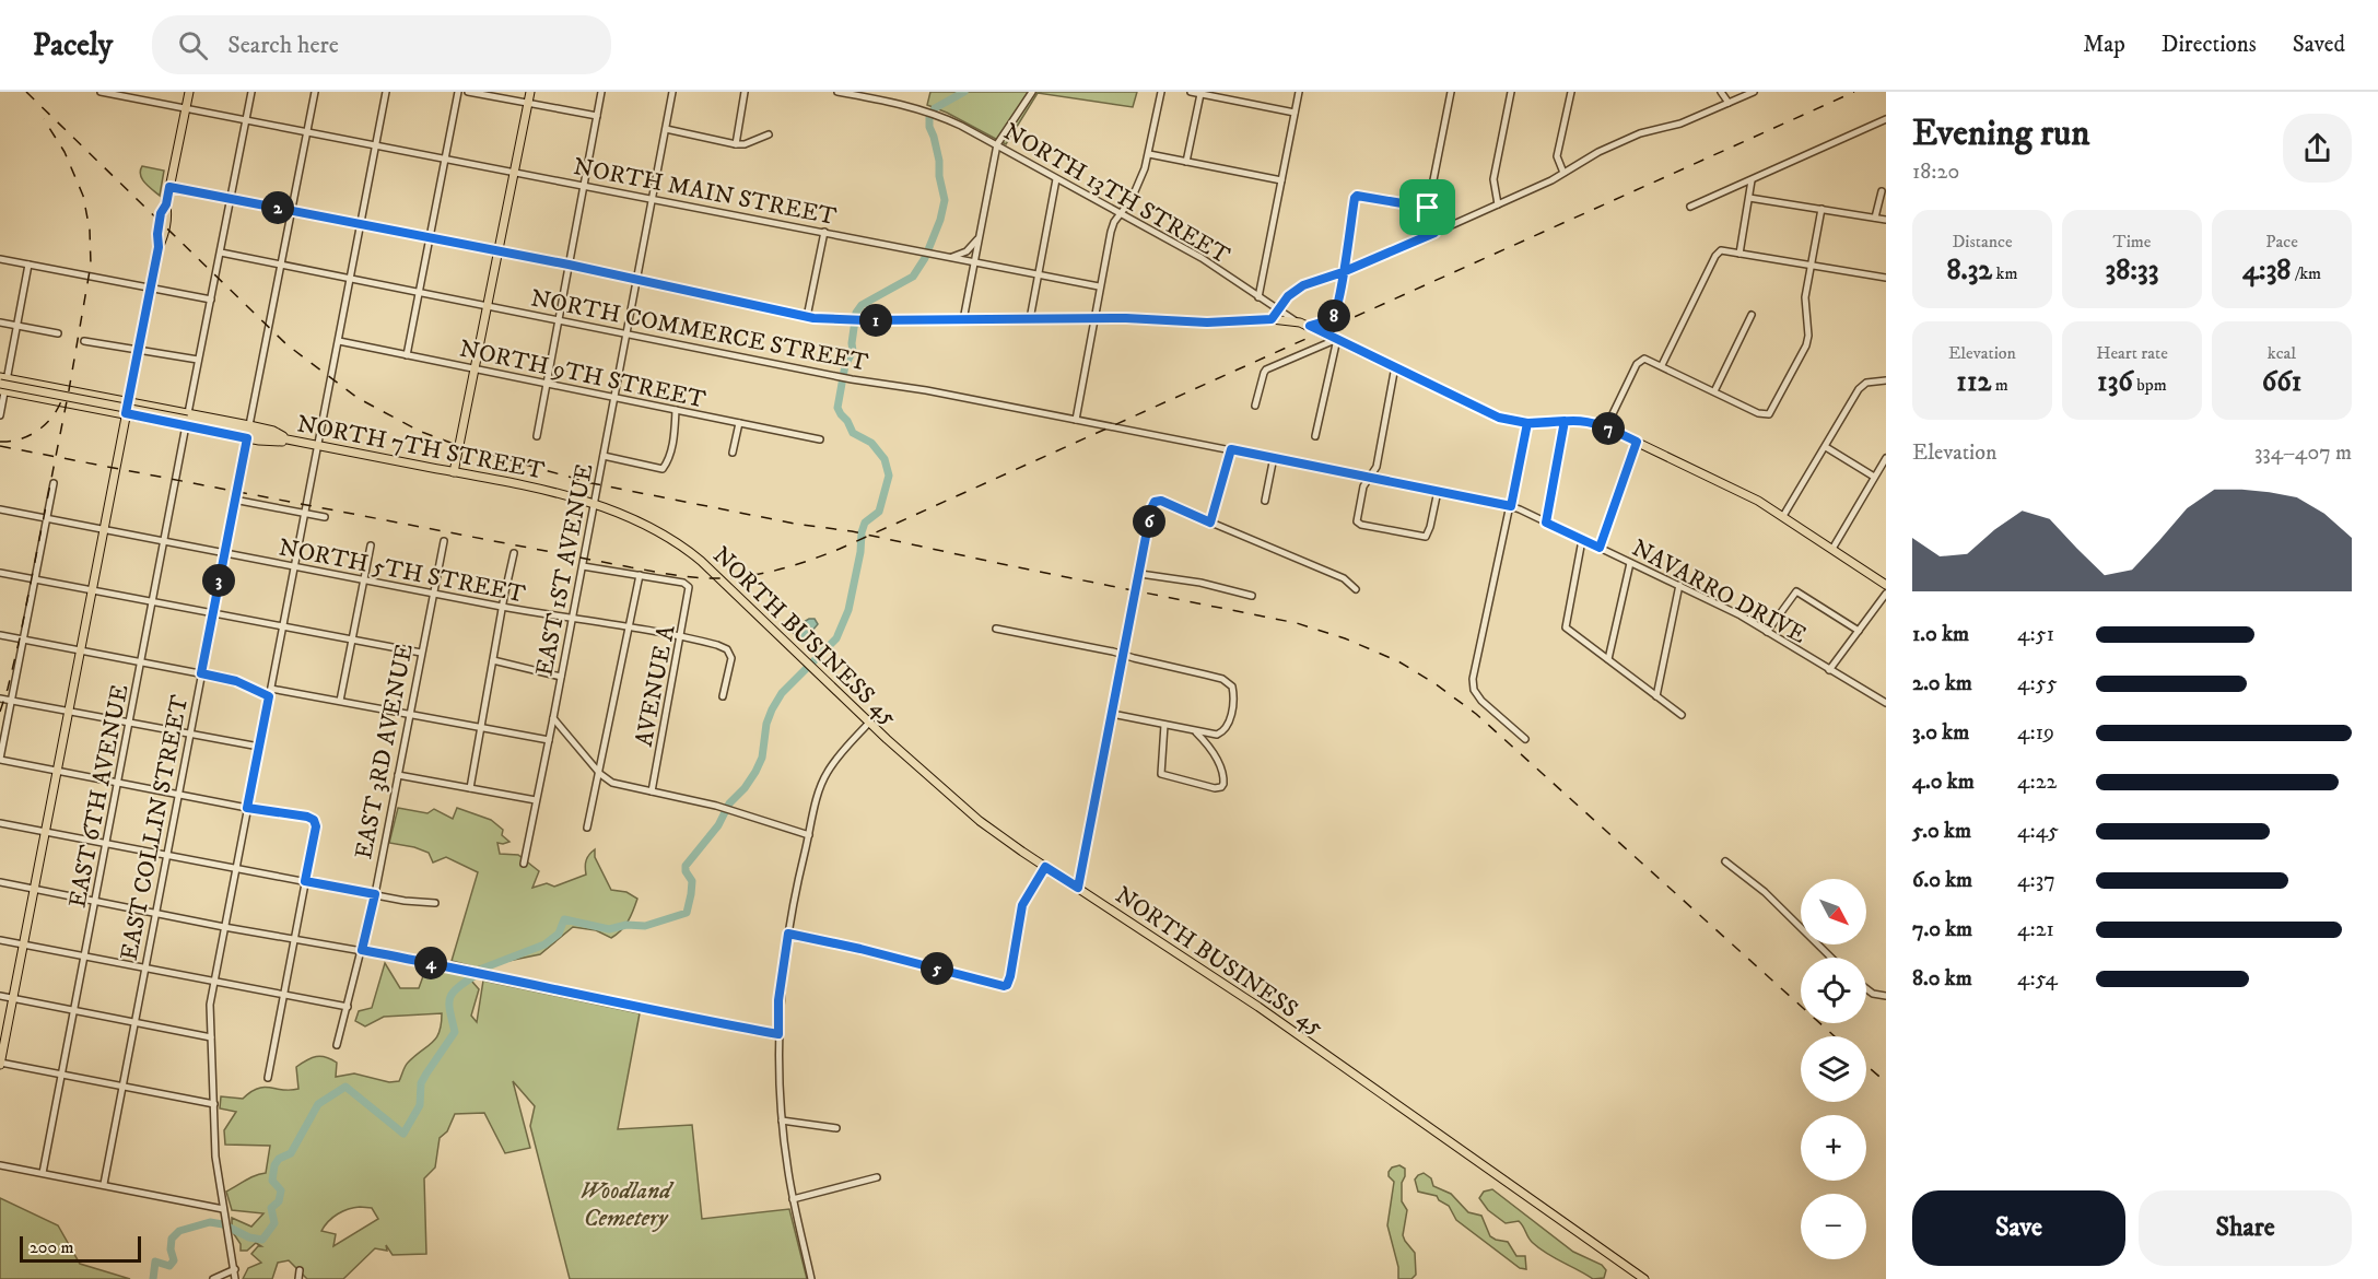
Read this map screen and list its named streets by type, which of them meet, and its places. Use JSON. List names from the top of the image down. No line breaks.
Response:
{"streets":{"main road":["NORTH 7TH STREET","NORTH BUSINESS 45"],"street":["NORTH MAIN STREET","NORTH 13TH STREET","NORTH COMMERCE STREET","NORTH 9TH STREET","NORTH 5TH STREET","EAST 1ST AVENUE","NAVARRO DRIVE","AVENUE A","EAST 3RD AVENUE","EAST 6TH AVENUE","EAST COLLIN STREET"]},"crossings":[["NORTH MAIN STREET","EAST 1ST AVENUE"],["NORTH MAIN STREET","EAST 6TH AVENUE"],["NORTH COMMERCE STREET","EAST 1ST AVENUE"],["NORTH COMMERCE STREET","NAVARRO DRIVE"],["NORTH COMMERCE STREET","EAST 6TH AVENUE"],["NORTH 9TH STREET","EAST 1ST AVENUE"],["NORTH 7TH STREET","EAST 1ST AVENUE"],["NORTH 7TH STREET","NORTH BUSINESS 45"],["NORTH 7TH STREET","EAST 6TH AVENUE"],["NORTH 5TH STREET","EAST 1ST AVENUE"],["NORTH 5TH STREET","AVENUE A"],["NORTH 5TH STREET","EAST 3RD AVENUE"],["NORTH 5TH STREET","EAST 6TH AVENUE"],["NORTH 5TH STREET","EAST COLLIN STREET"]],"parks":["Woodland Cemetery"],"scale_bar":"200 m","north":"bottom right","page":{"header":"Pacely","search":"Search here","nav":["Map","Directions","Saved"],"heading":["Evening run","18:20"],"pins":["2","8","1","7","6","3","4","5"],"stats":[["Distance","8.32 km"],["Time","38:33"],["Pace","4:38 /km"],["Elevation","112 m"],["Heart rate","136 bpm"],["kcal","661"]],"chart":["Elevation","334–407 m"],"list":[{"name":"1.0 km","note":"4:51"},{"name":"2.0 km","note":"4:55"},{"name":"3.0 km","note":"4:19"},{"name":"4.0 km","note":"4:22"},{"name":"5.0 km","note":"4:45"},{"name":"6.0 km","note":"4:37"},{"name":"7.0 km","note":"4:21"},{"name":"8.0 km","note":"4:54"}],"map_buttons":["+","−"],"buttons":["Save","Share"],"scale":"200 m"}}
